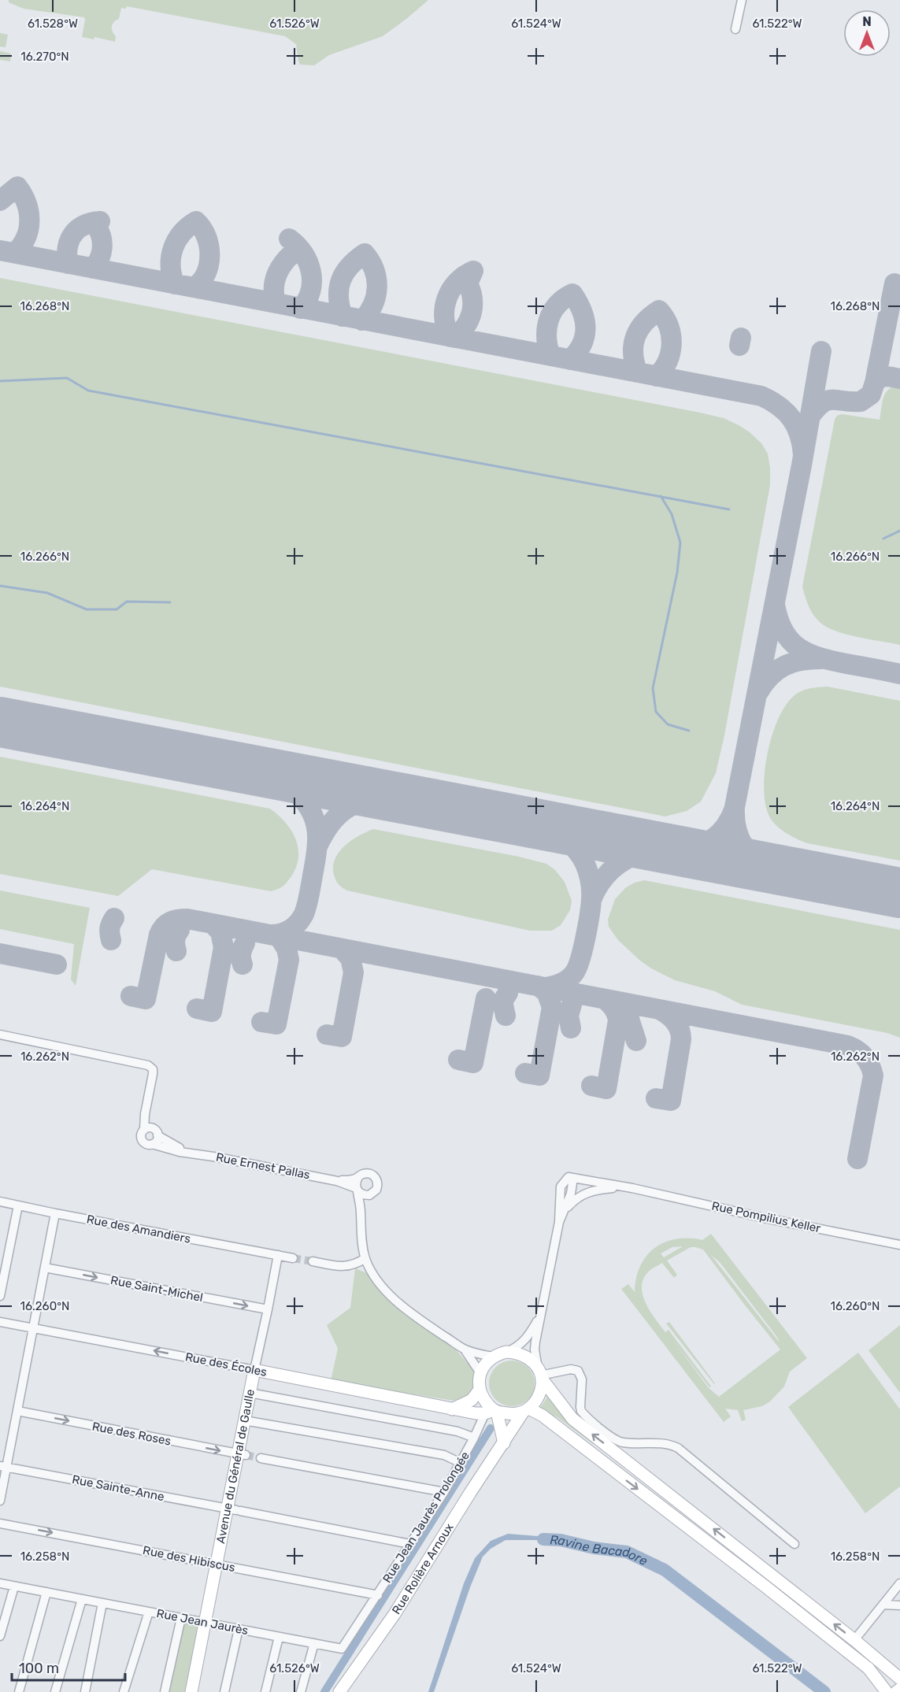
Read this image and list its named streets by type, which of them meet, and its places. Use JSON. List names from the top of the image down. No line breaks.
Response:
{"streets":{"main road":["Rue des Écoles","Avenue du Général de Gaulle","Rue Rolière Arnoux"],"street":["Rue Ernest Pallas","Rue Pompilius Keller","Rue des Amandiers","Rue Saint-Michel","Rue des Roses","Rue Sainte-Anne","Rue Jean Jaurès Prolongée","Rue des Hibiscus","Rue Jean Jaurès"]},"crossings":[["Rue des Amandiers","Avenue du Général de Gaulle"],["Rue Saint-Michel","Avenue du Général de Gaulle"],["Rue des Écoles","Avenue du Général de Gaulle"],["Rue des Écoles","Rue Jean Jaurès Prolongée"],["Rue des Écoles","Rue Rolière Arnoux"],["Rue des Roses","Avenue du Général de Gaulle"],["Avenue du Général de Gaulle","Rue Sainte-Anne"],["Avenue du Général de Gaulle","Rue des Hibiscus"],["Avenue du Général de Gaulle","Rue Jean Jaurès"],["Rue Sainte-Anne","Rue Jean Jaurès Prolongée"],["Rue Jean Jaurès Prolongée","Rue des Hibiscus"],["Rue Jean Jaurès Prolongée","Rue Rolière Arnoux"],["Rue Jean Jaurès Prolongée","Rue Jean Jaurès"],["Rue des Hibiscus","Rue Jean Jaurès"]],"one_way":["Rue Saint-Michel","Rue des Écoles","Rue des Roses","Rue des Hibiscus"],"water":["Ravine Bacadore"],"scale_bar":"100 m","north":"top","coordinates":["61.528°W","61.526°W","61.524°W","61.522°W","16.270°N","16.268°N","16.266°N","16.264°N","16.262°N","16.260°N","16.258°N"]}
